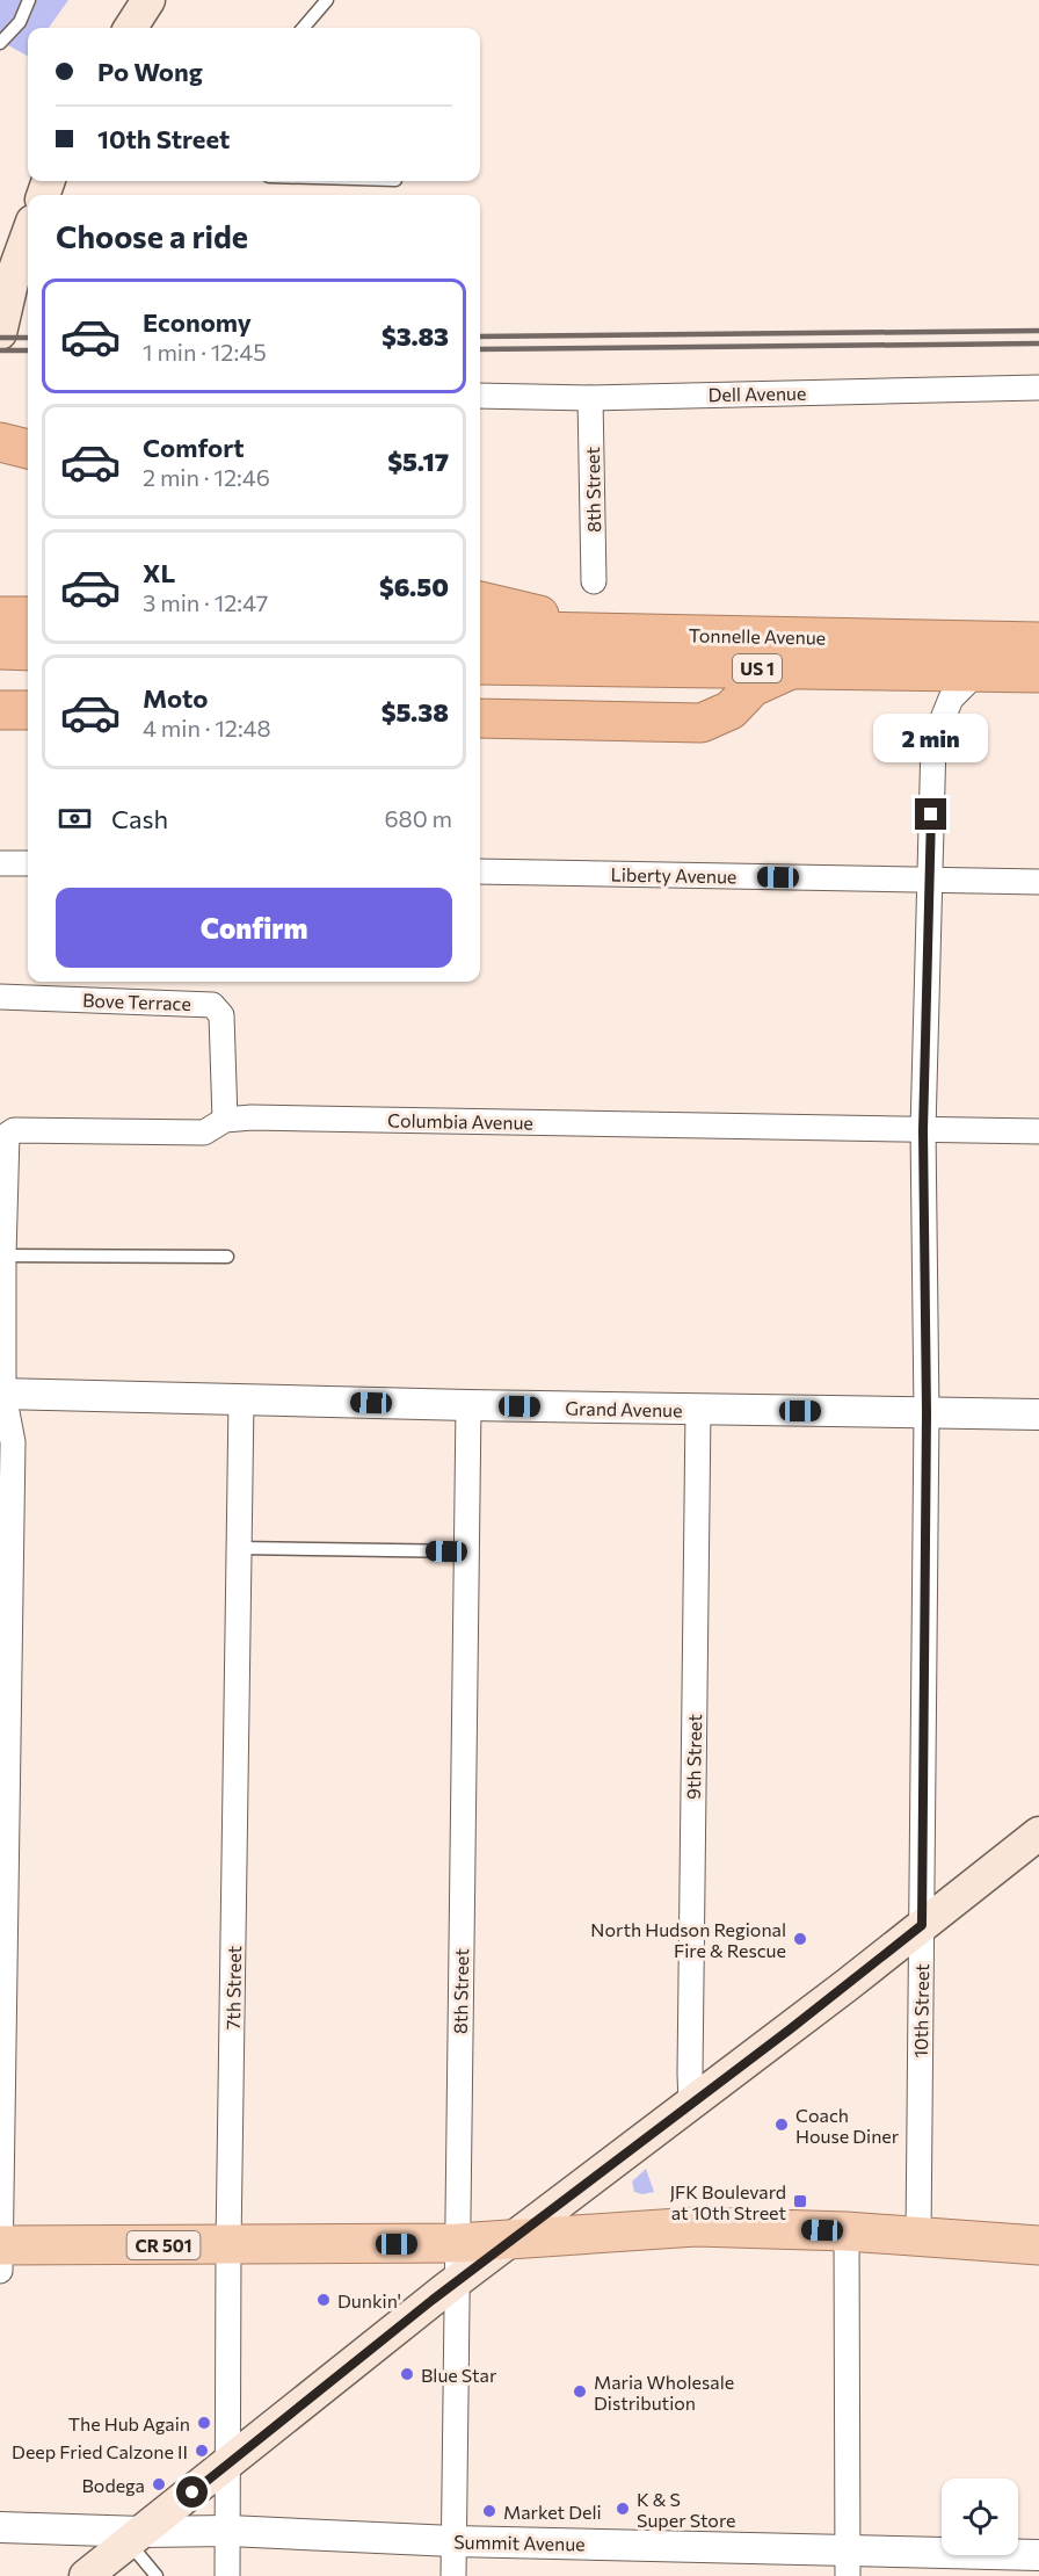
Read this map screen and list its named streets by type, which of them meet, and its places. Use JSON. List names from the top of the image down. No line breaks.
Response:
{"streets":{"highway":["Tonnelle Avenue","US 1"],"main road":["CR 501"],"street":["Dell Avenue","8th Street","Liberty Avenue","Bove Terrace","Columbia Avenue","Grand Avenue","9th Street","7th Street","10th Street","Summit Avenue"]},"crossings":[["Dell Avenue","8th Street"],["8th Street","Grand Avenue"],["8th Street","CR 501"],["8th Street","Summit Avenue"],["Tonnelle Avenue","10th Street"],["Liberty Avenue","10th Street"],["Bove Terrace","Columbia Avenue"],["Columbia Avenue","10th Street"],["Grand Avenue","9th Street"],["Grand Avenue","7th Street"],["Grand Avenue","10th Street"],["7th Street","CR 501"],["7th Street","Summit Avenue"],["10th Street","CR 501"]],"places":{"other":["North Hudson Regional Fire & Rescue","Coach House Diner","Dunkin'","Blue Star","Maria Wholesale Distribution","The Hub Again","Deep Fried Calzone II","Bodega","K & S Super Store","Market Deli"],"transit":["JFK Boulevard at 10th Street"]},"page":{"banner":["Po Wong","10th Street"],"heading":"Choose a ride","list":[{"name":"Economy","note":"1 min · 12:45","value":"$3.83"},{"name":"Comfort","note":"2 min · 12:46","value":"$5.17"},{"name":"XL","note":"3 min · 12:47","value":"$6.50"},{"name":"Moto","note":"4 min · 12:48","value":"$5.38"}],"bubble":"2 min","pay":["Cash","680 m"],"buttons":"Confirm"}}
